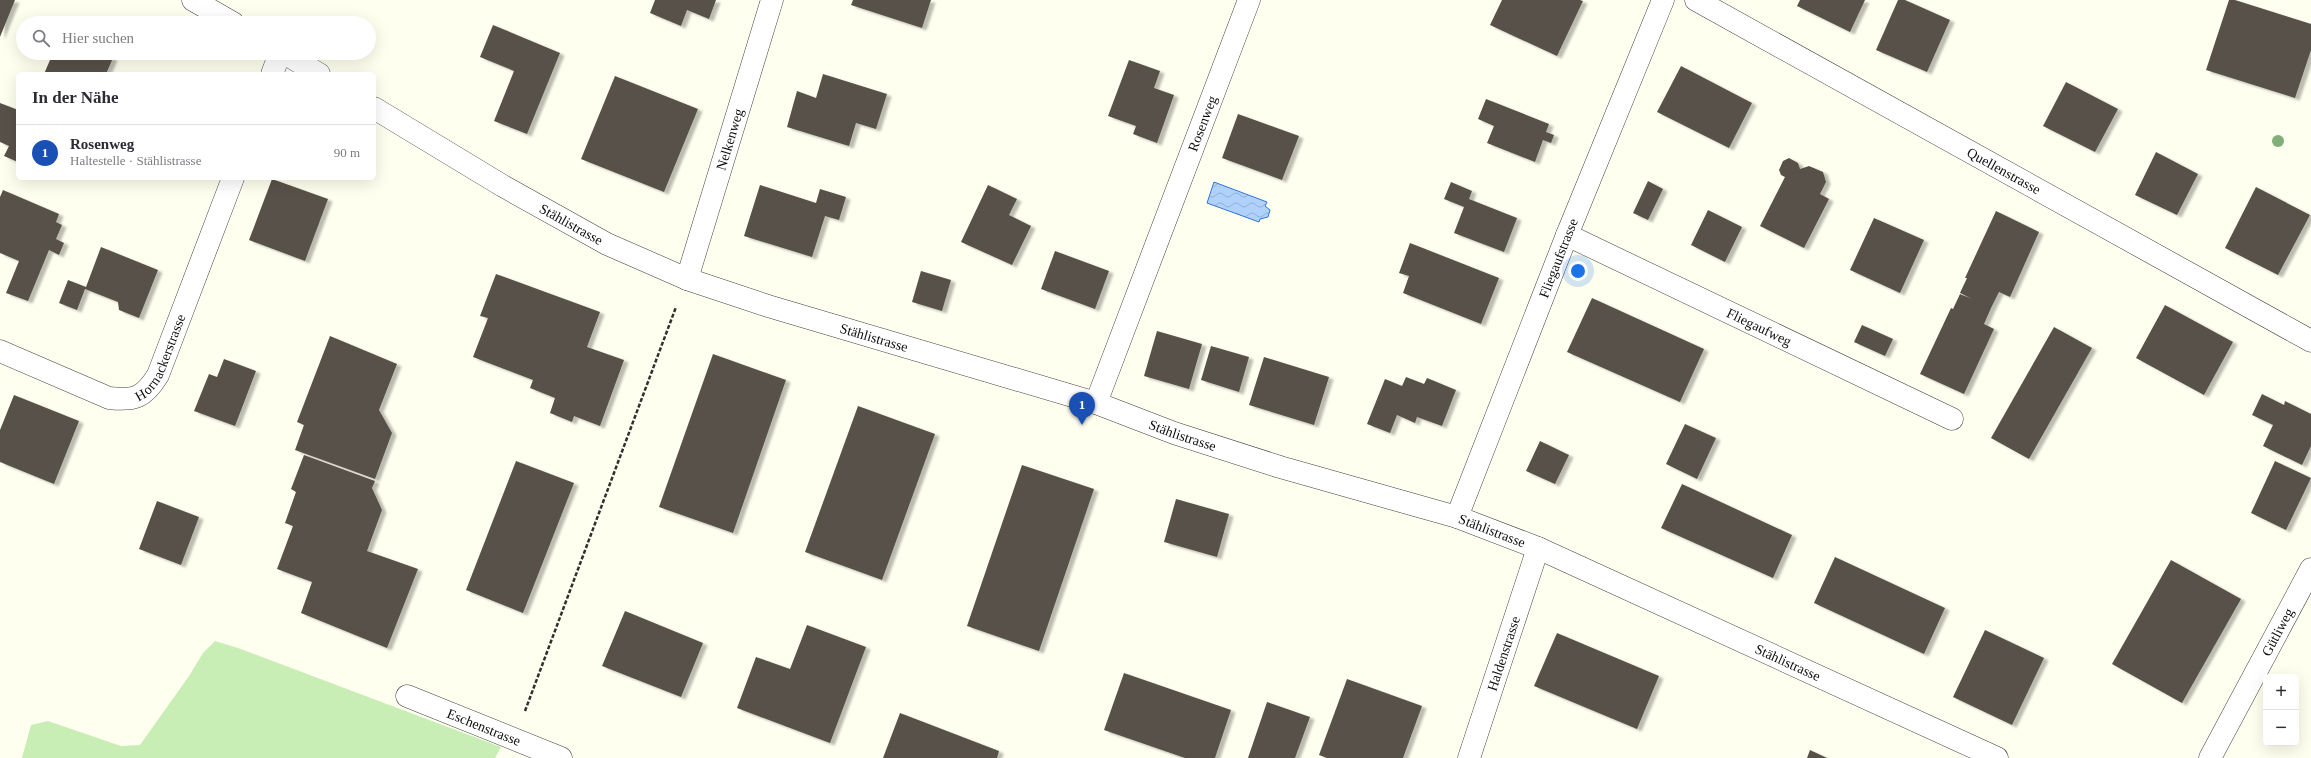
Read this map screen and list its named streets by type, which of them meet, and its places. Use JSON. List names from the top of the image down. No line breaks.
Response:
{"streets":{"street":["Rosenweg","Nelkenweg","Quellenstrasse","Stählistrasse","Fliegaufstrasse","Fliegaufweg","Hornackerstrasse","Gütliweg","Haldenstrasse","Eschenstrasse"]},"crossings":[["Rosenweg","Stählistrasse"],["Nelkenweg","Stählistrasse"],["Stählistrasse","Fliegaufstrasse"],["Stählistrasse","Haldenstrasse"],["Fliegaufstrasse","Fliegaufweg"]],"page":{"search":"Hier suchen","heading":"In der Nähe","list":[{"mark":"1","name":"Rosenweg","note":"Haltestelle · Stählistrasse","value":"90 m"}],"pins":"1","map_buttons":["+","−"]}}
